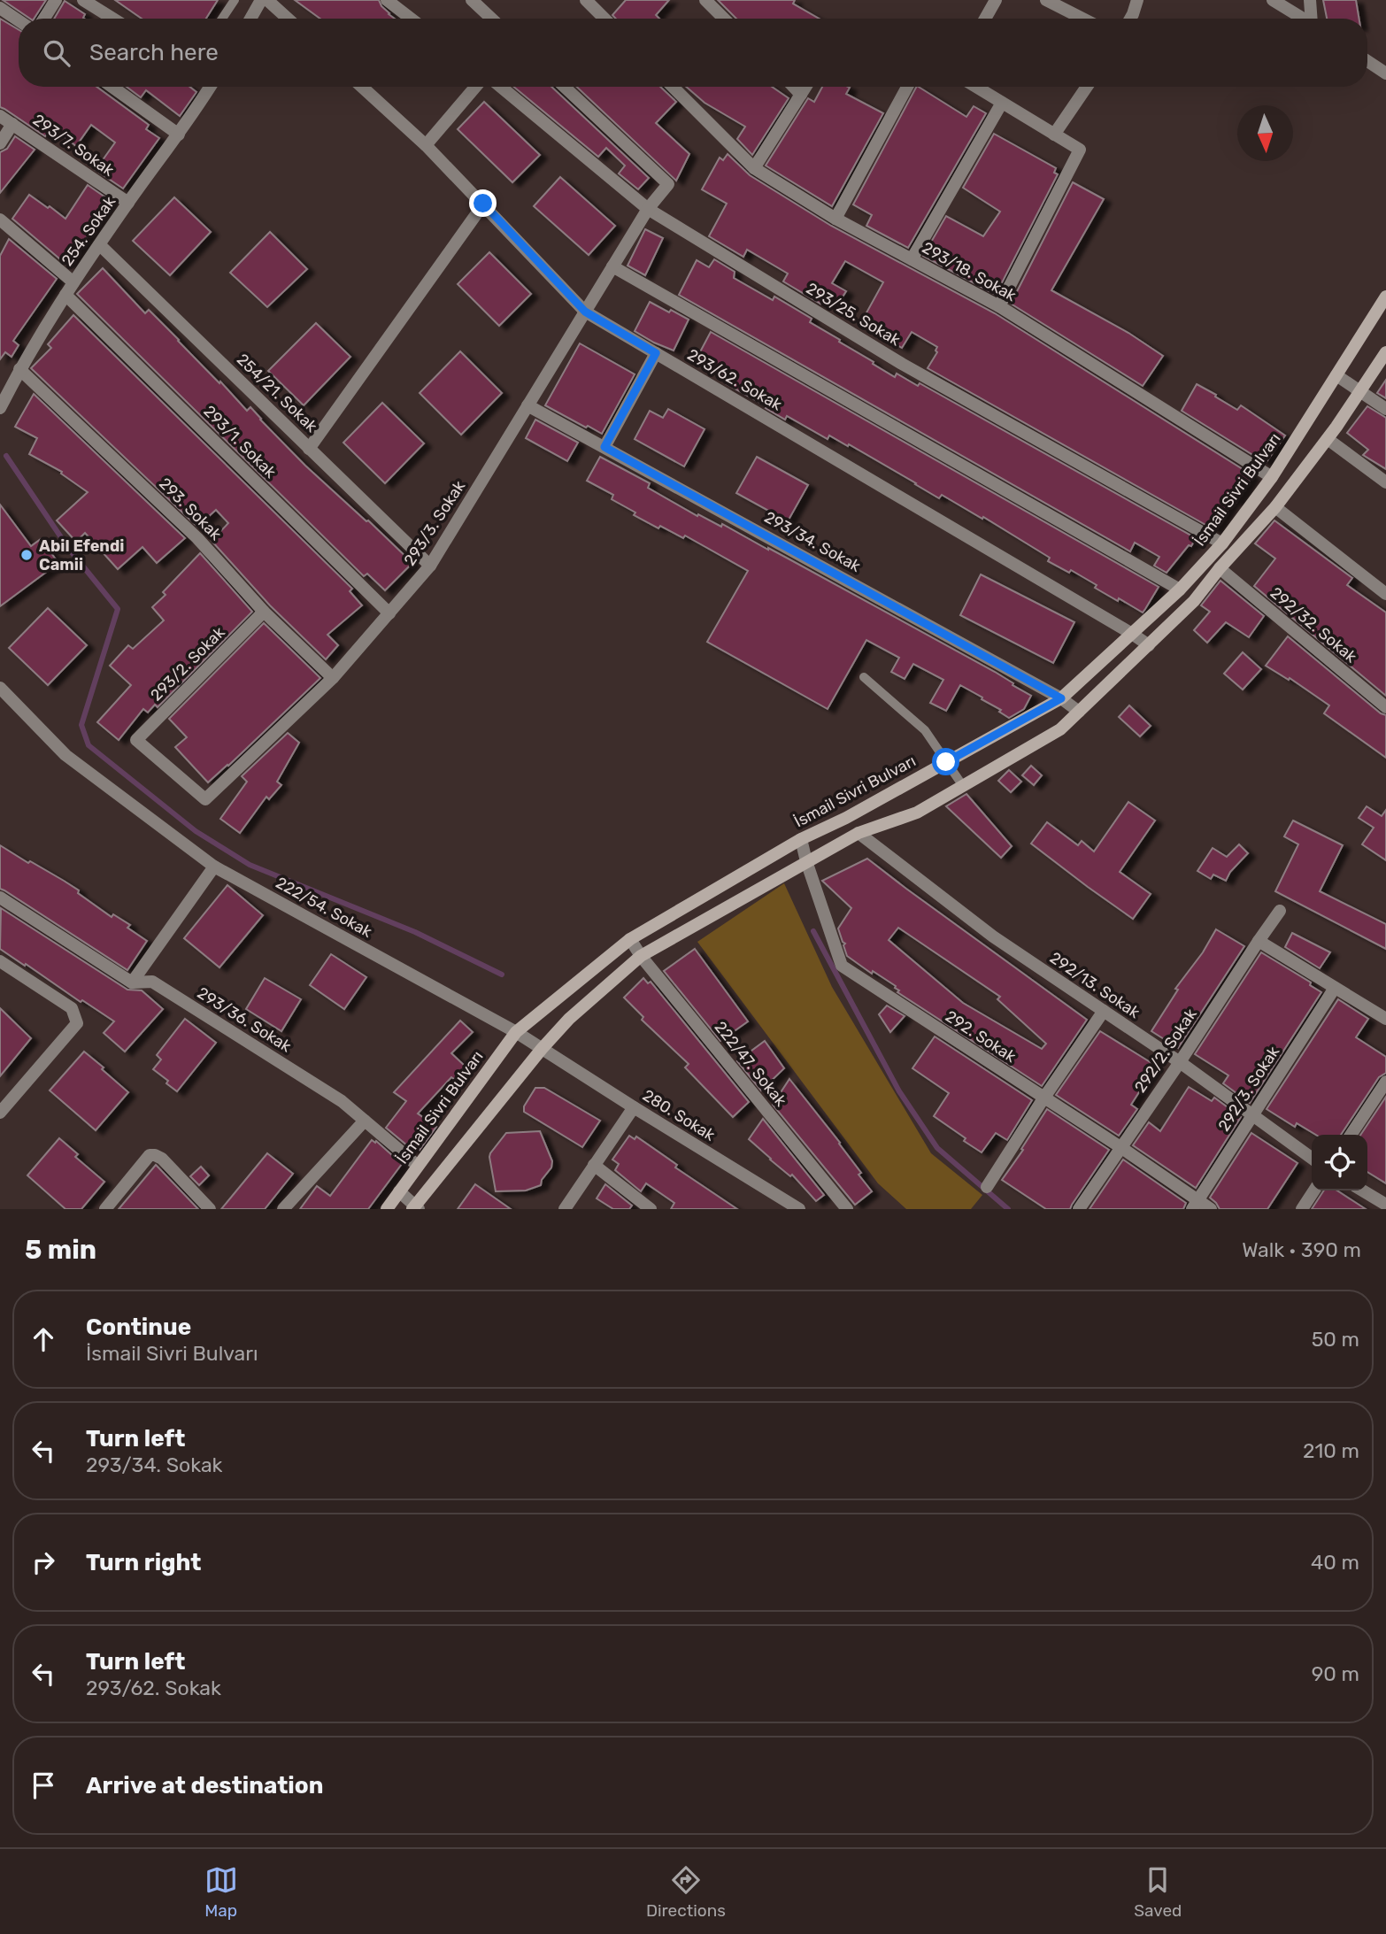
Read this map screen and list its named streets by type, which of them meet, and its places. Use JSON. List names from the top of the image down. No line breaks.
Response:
{"streets":{"main road":["İsmail Sivri Bulvarı"],"street":["293/7. Sokak","254. Sokak","293/18. Sokak","293/25. Sokak","293/62. Sokak","254/21. Sokak","293/1. Sokak","293. Sokak","293/3. Sokak","293/34. Sokak","292/32. Sokak","293/2. Sokak","222/54. Sokak","292/13. Sokak","293/36. Sokak","292. Sokak","292/2. Sokak","222/47. Sokak","292/3. Sokak","280. Sokak"]},"crossings":[["293/7. Sokak","254. Sokak"],["254. Sokak","254/21. Sokak"],["254. Sokak","293/1. Sokak"],["254. Sokak","293. Sokak"],["293/18. Sokak","İsmail Sivri Bulvarı"],["293/25. Sokak","İsmail Sivri Bulvarı"],["293/25. Sokak","293/3. Sokak"],["293/62. Sokak","İsmail Sivri Bulvarı"],["293/62. Sokak","293/3. Sokak"],["254/21. Sokak","293/3. Sokak"],["293/1. Sokak","293/3. Sokak"],["İsmail Sivri Bulvarı","293/34. Sokak"],["İsmail Sivri Bulvarı","222/54. Sokak"],["İsmail Sivri Bulvarı","293/36. Sokak"],["İsmail Sivri Bulvarı","292. Sokak"],["İsmail Sivri Bulvarı","222/47. Sokak"],["293. Sokak","293/3. Sokak"],["293. Sokak","293/2. Sokak"],["293/3. Sokak","293/34. Sokak"],["293/3. Sokak","293/2. Sokak"],["222/54. Sokak","280. Sokak"],["292/13. Sokak","292/2. Sokak"],["292/13. Sokak","292/3. Sokak"],["292. Sokak","292/2. Sokak"],["292. Sokak","292/3. Sokak"]],"places":["Abil Efendi Camii"],"north":"bottom","page":{"search":"Search here","heading":["5 min","Walk · 390 m"],"list":[["Continue","İsmail Sivri Bulvarı","50 m"],["Turn left","293/34. Sokak","210 m"],["Turn right","40 m"],["Turn left","293/62. Sokak","90 m"],"Arrive at destination"],"nav":["Map","Directions","Saved"]}}
